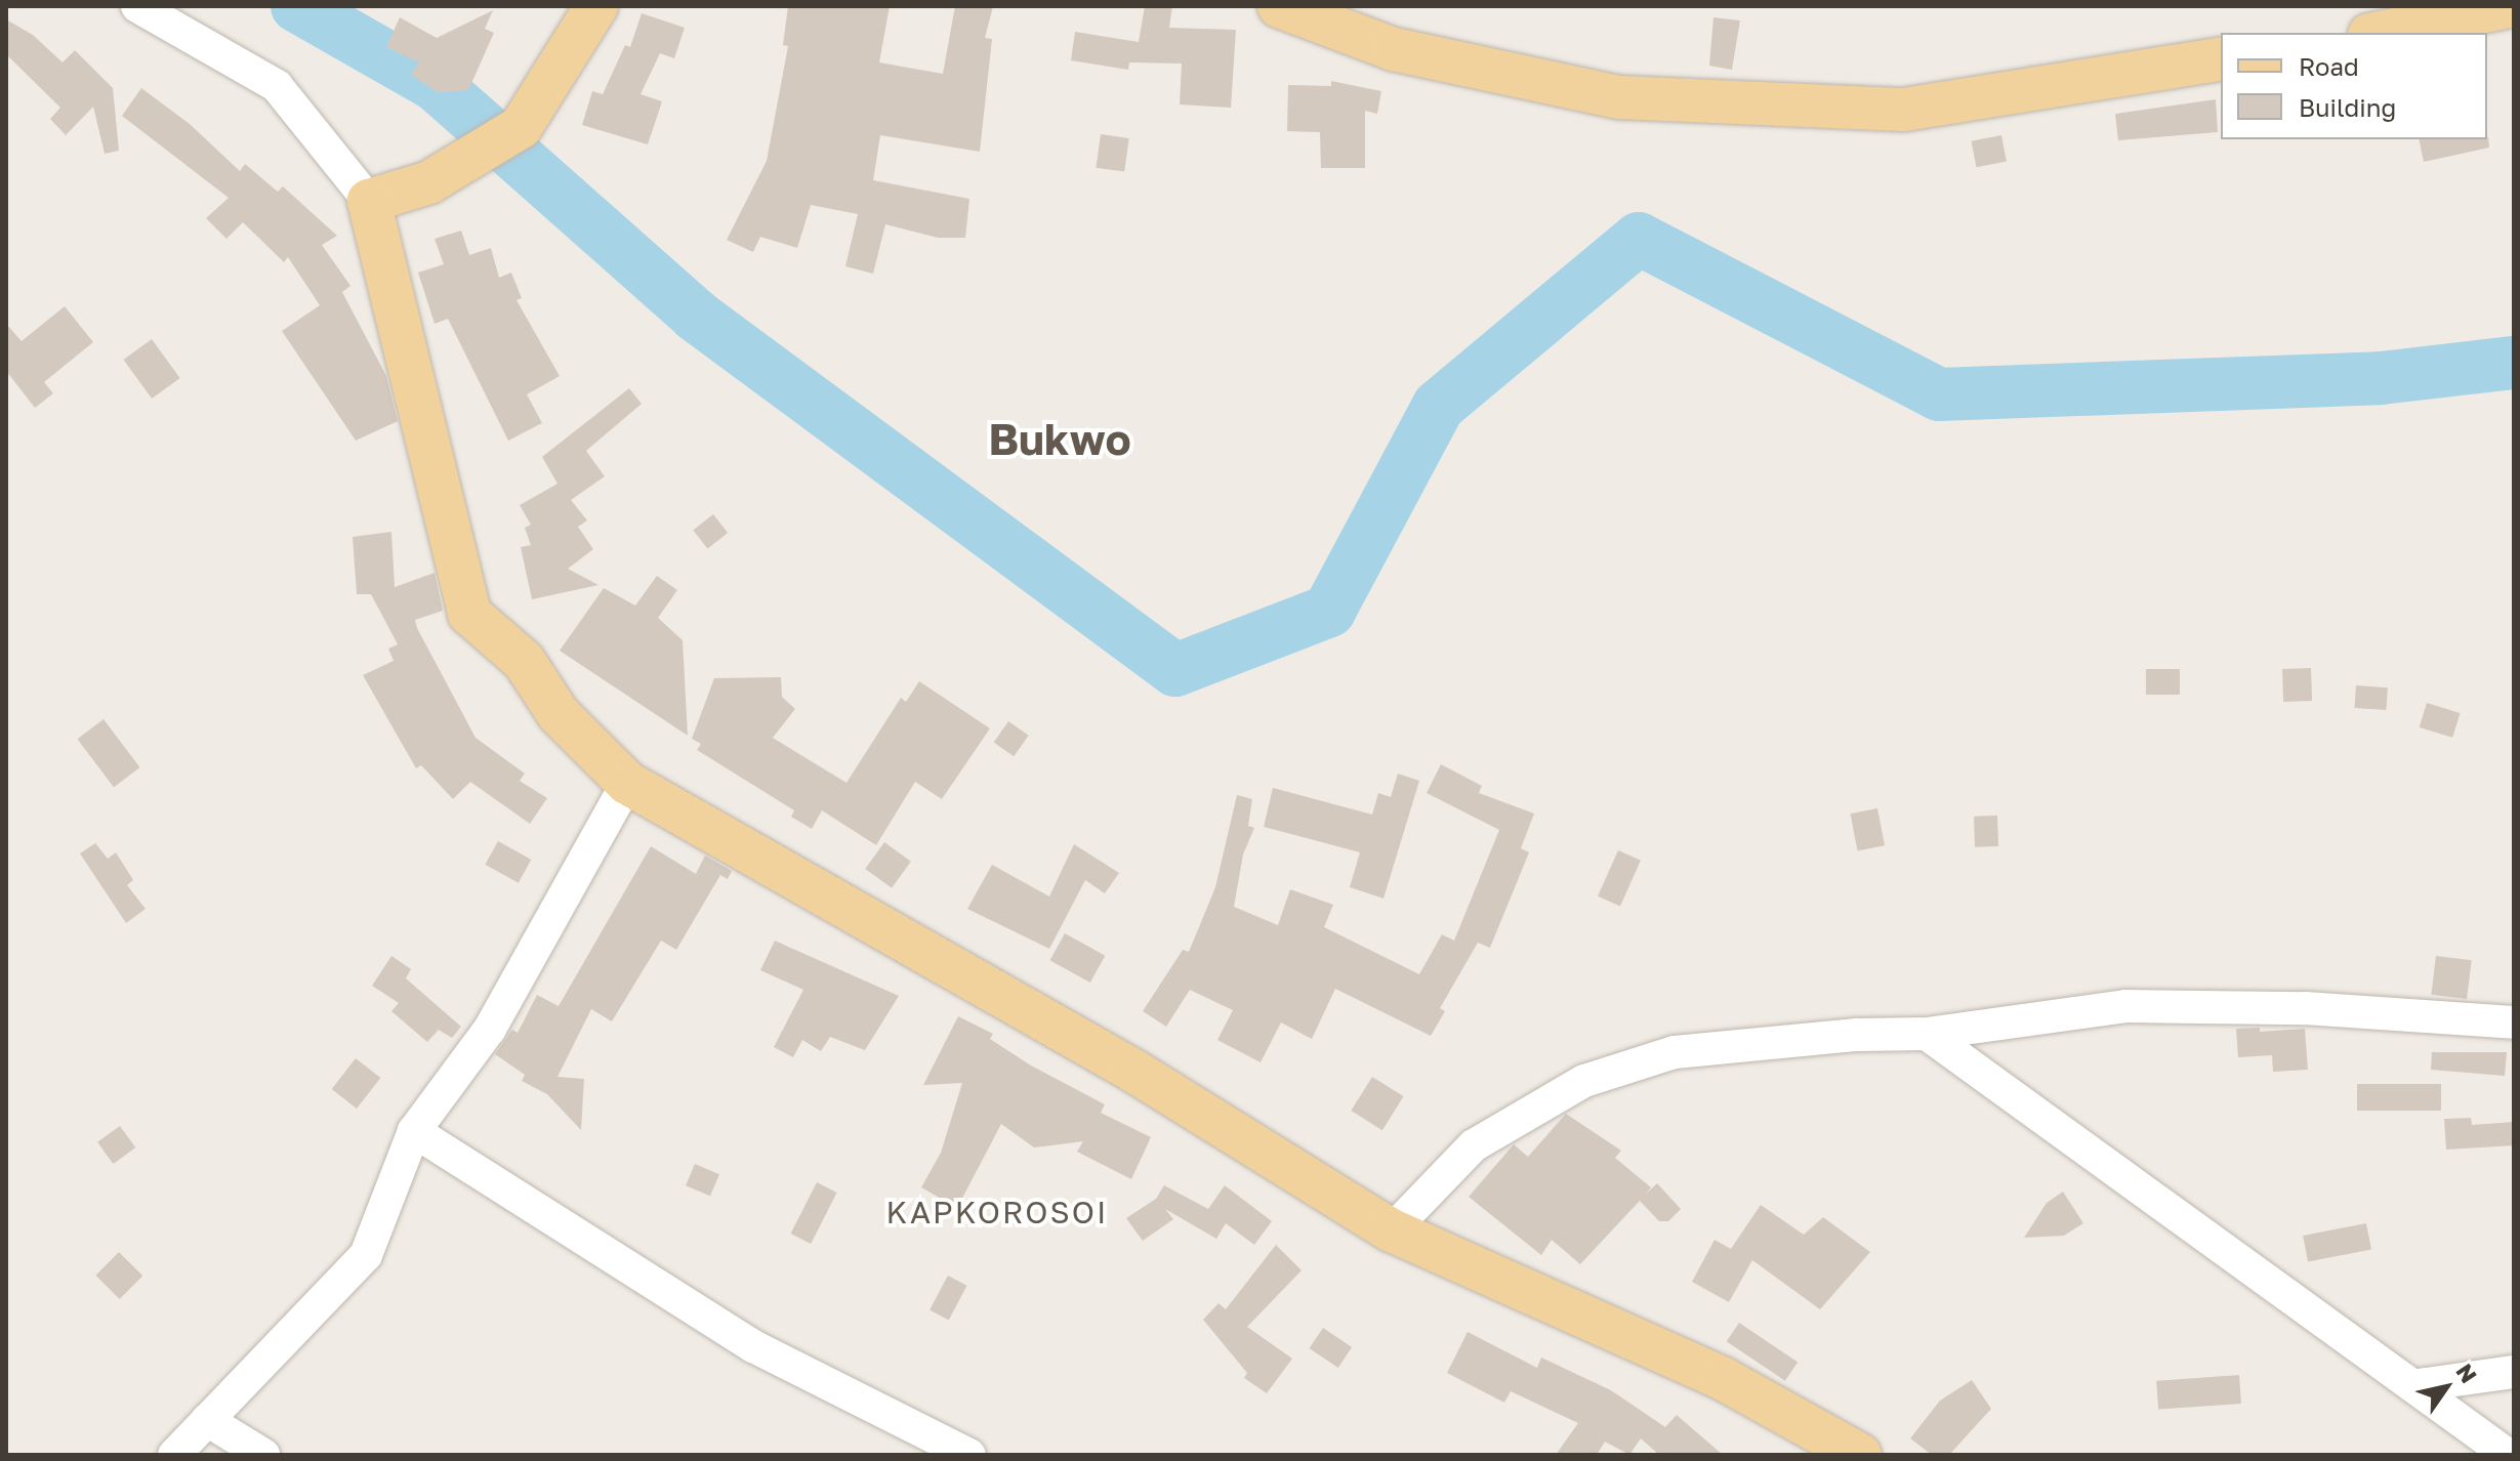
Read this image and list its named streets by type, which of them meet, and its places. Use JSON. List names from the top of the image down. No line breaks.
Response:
{"districts":["Bukwo","KAPKOROSOI"],"legend":["Road","Building"],"north":"top right"}
